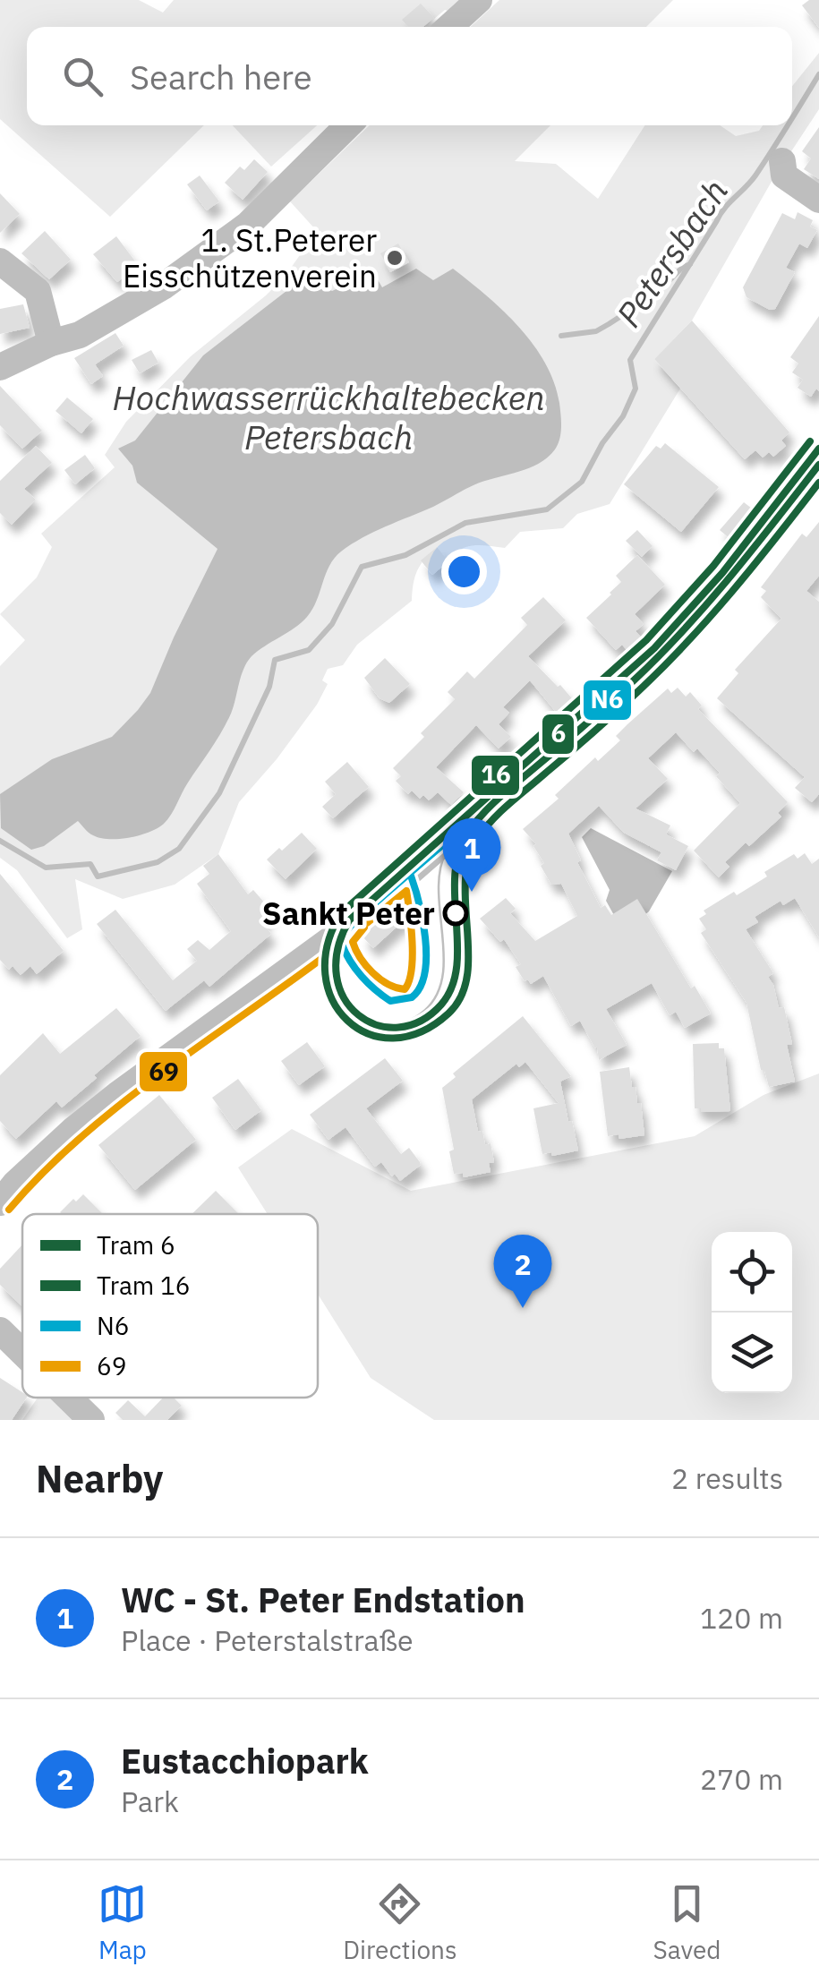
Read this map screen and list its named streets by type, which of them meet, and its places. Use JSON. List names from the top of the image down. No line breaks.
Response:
{"water":["Petersbach","Hochwasserrückhaltebecken Petersbach"],"places":["1. St.Peterer Eisschützenverein","Sankt Peter"],"lines":["tram line 16","tram line 6","transit line N6","transit line 69"],"legend":["Tram 6","Tram 16","N6","69"],"page":{"search":"Search here","pins":["1","2"],"heading":["Nearby","2 results"],"list":[{"mark":"1","name":"WC - St. Peter Endstation","note":"Place · Peterstalstraße","value":"120 m"},{"mark":"2","name":"Eustacchiopark","note":"Park","value":"270 m"}],"nav":["Map","Directions","Saved"]}}
